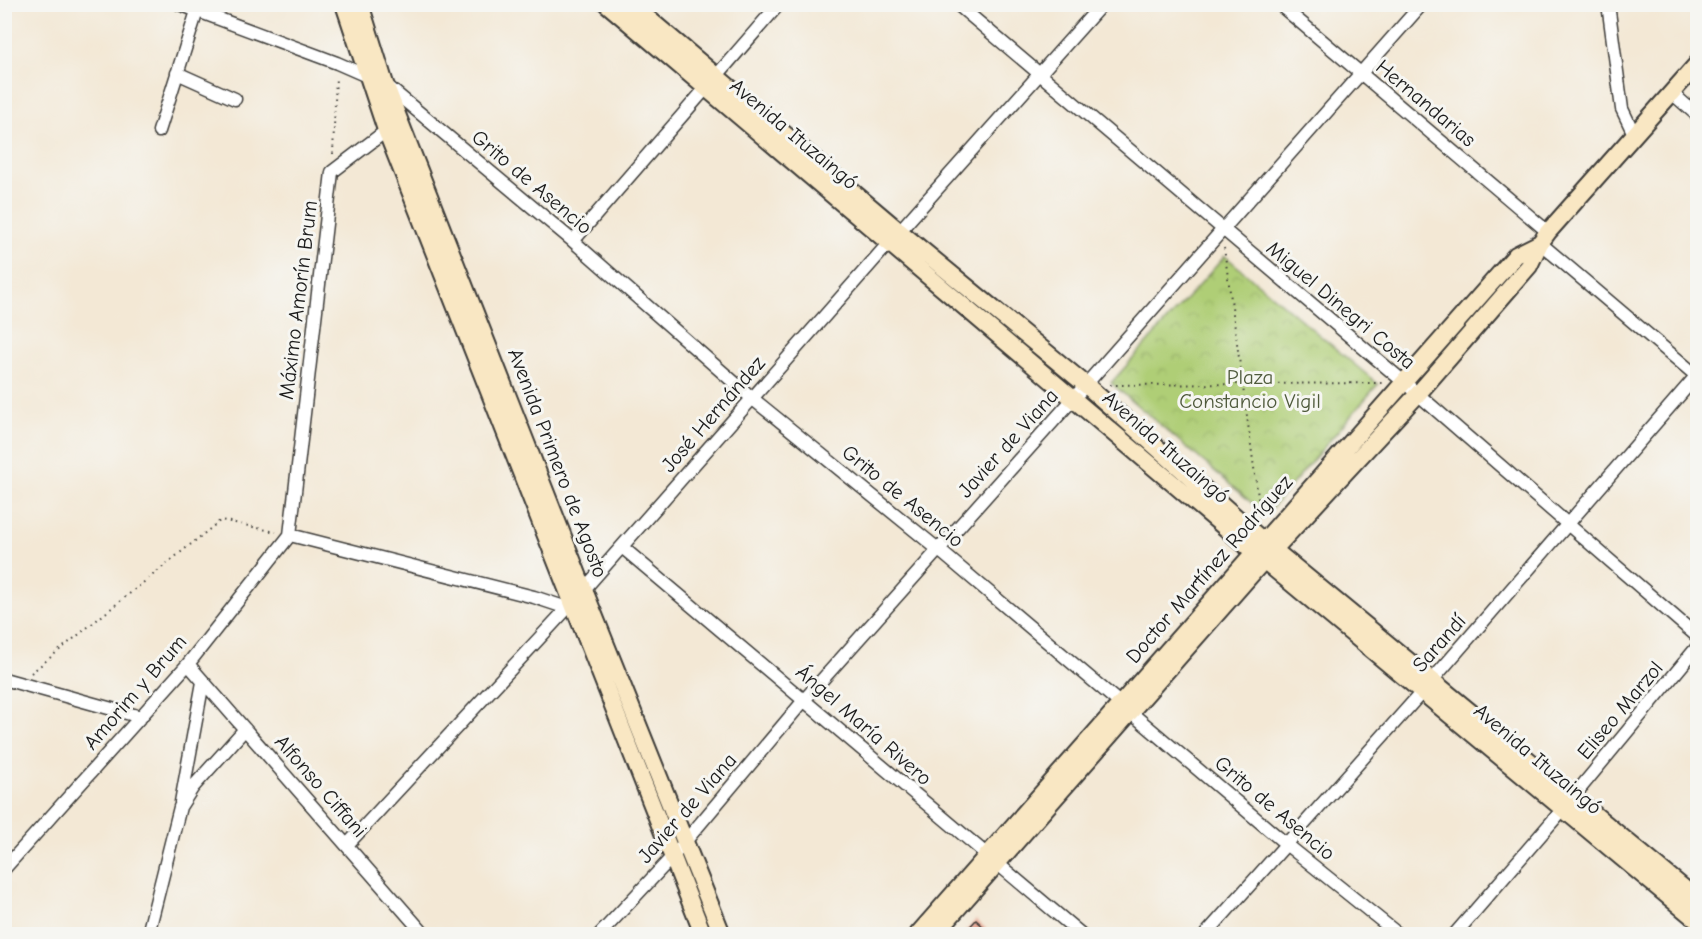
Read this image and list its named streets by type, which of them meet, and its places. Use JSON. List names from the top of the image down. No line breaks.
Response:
{"streets":{"street":["Hernandarias","Avenida Ituzaingó","Grito de Asencio","Máximo Amorín Brum","Miguel Dinegri Costa","José Hernández","Javier de Viana","Avenida Primero de Agosto","Doctor Martínez Rodríguez","Sarandí","Amorim y Brum","Eliseo Marzol","Ángel María Rivero","Alfonso Ciffani"]},"crossings":[["Hernandarias","Javier de Viana"],["Hernandarias","Doctor Martínez Rodríguez"],["Hernandarias","Sarandí"],["Avenida Ituzaingó","José Hernández"],["Avenida Ituzaingó","Javier de Viana"],["Avenida Ituzaingó","Doctor Martínez Rodríguez"],["Avenida Ituzaingó","Sarandí"],["Avenida Ituzaingó","Eliseo Marzol"],["Grito de Asencio","Máximo Amorín Brum"],["Grito de Asencio","José Hernández"],["Grito de Asencio","Javier de Viana"],["Grito de Asencio","Avenida Primero de Agosto"],["Grito de Asencio","Doctor Martínez Rodríguez"],["Grito de Asencio","Sarandí"],["Máximo Amorín Brum","Avenida Primero de Agosto"],["Máximo Amorín Brum","Amorim y Brum"],["Miguel Dinegri Costa","José Hernández"],["Miguel Dinegri Costa","Javier de Viana"],["Miguel Dinegri Costa","Doctor Martínez Rodríguez"],["Miguel Dinegri Costa","Sarandí"],["José Hernández","Avenida Primero de Agosto"],["José Hernández","Ángel María Rivero"],["José Hernández","Alfonso Ciffani"],["Javier de Viana","Avenida Primero de Agosto"],["Javier de Viana","Ángel María Rivero"],["Doctor Martínez Rodríguez","Ángel María Rivero"],["Amorim y Brum","Alfonso Ciffani"]],"parks":["Plaza Constancio Vigil"]}
